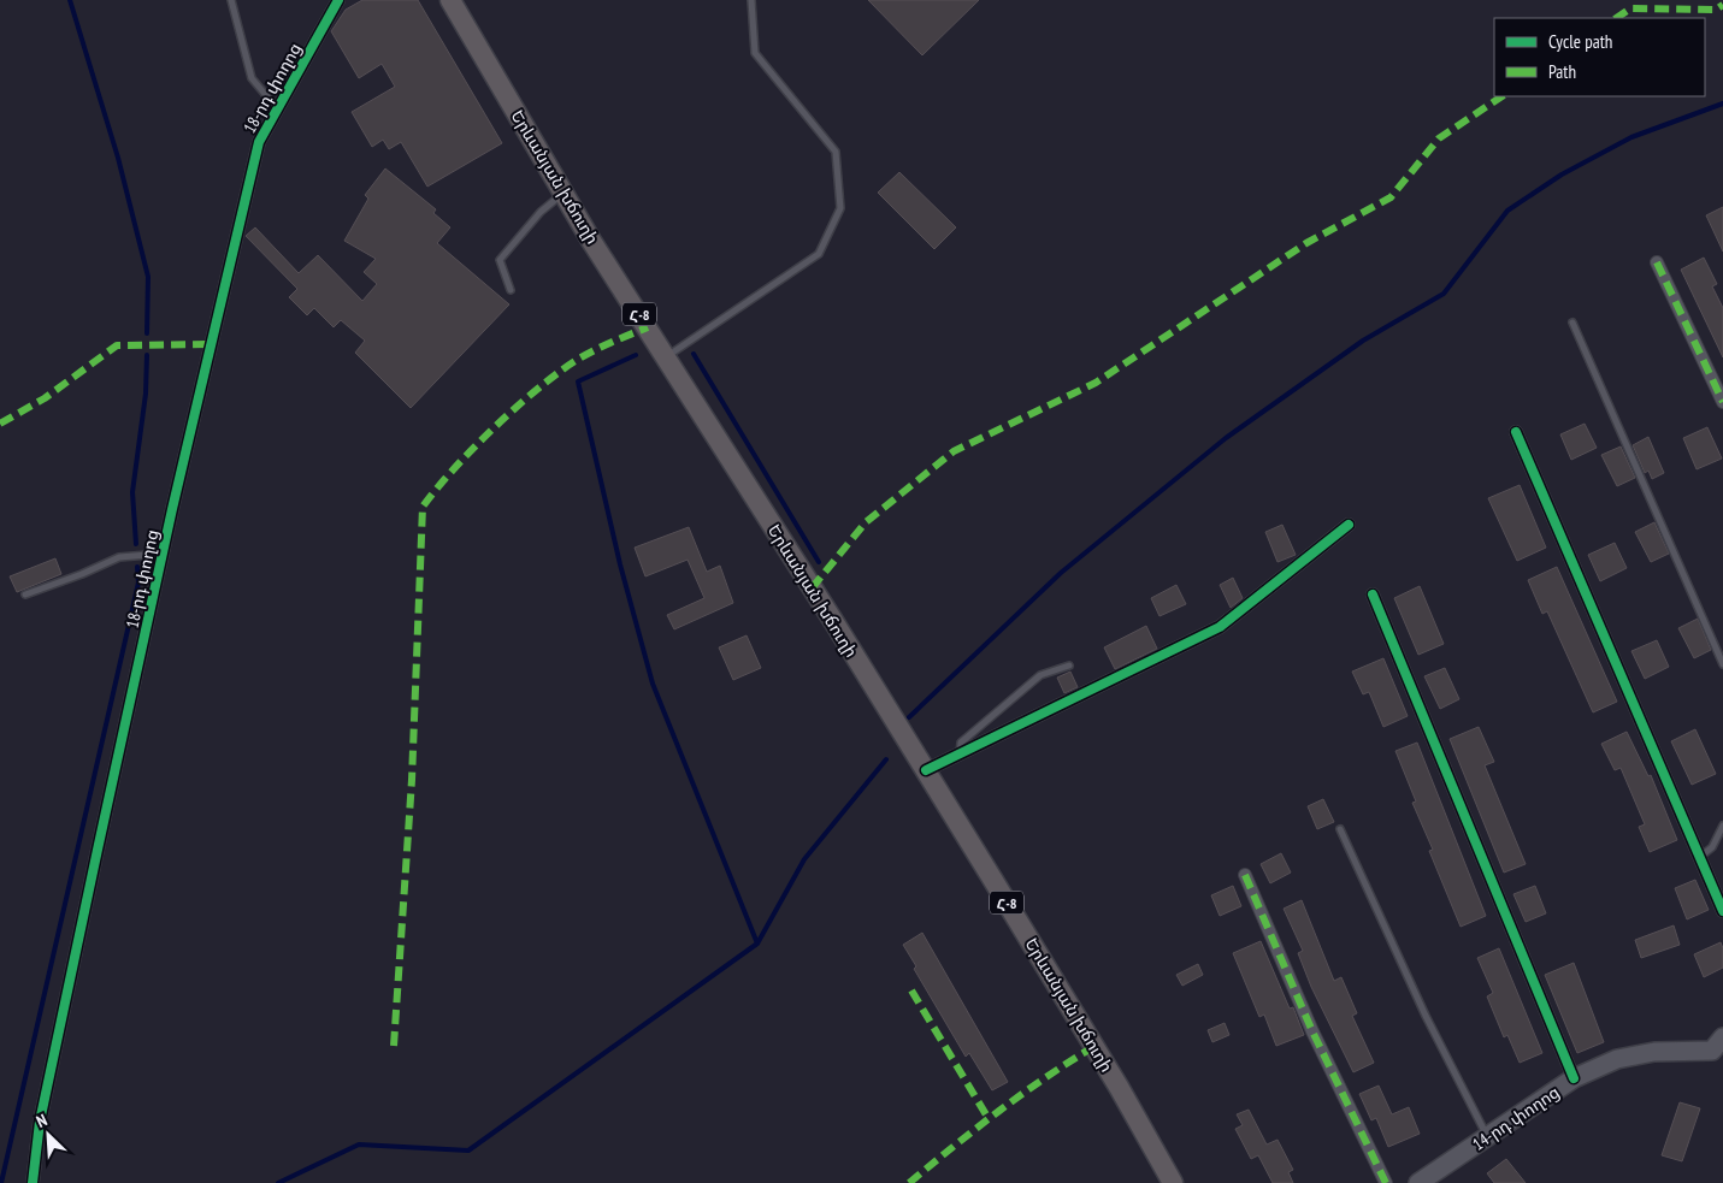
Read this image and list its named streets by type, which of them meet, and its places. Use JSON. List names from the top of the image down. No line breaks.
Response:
{"streets":{"main road":["Երևանյան խճուղի","Հ-8"],"street":["18-րդ փողոց","14-րդ փողոց"]},"legend":["Cycle path","Path"],"north":"top left"}
